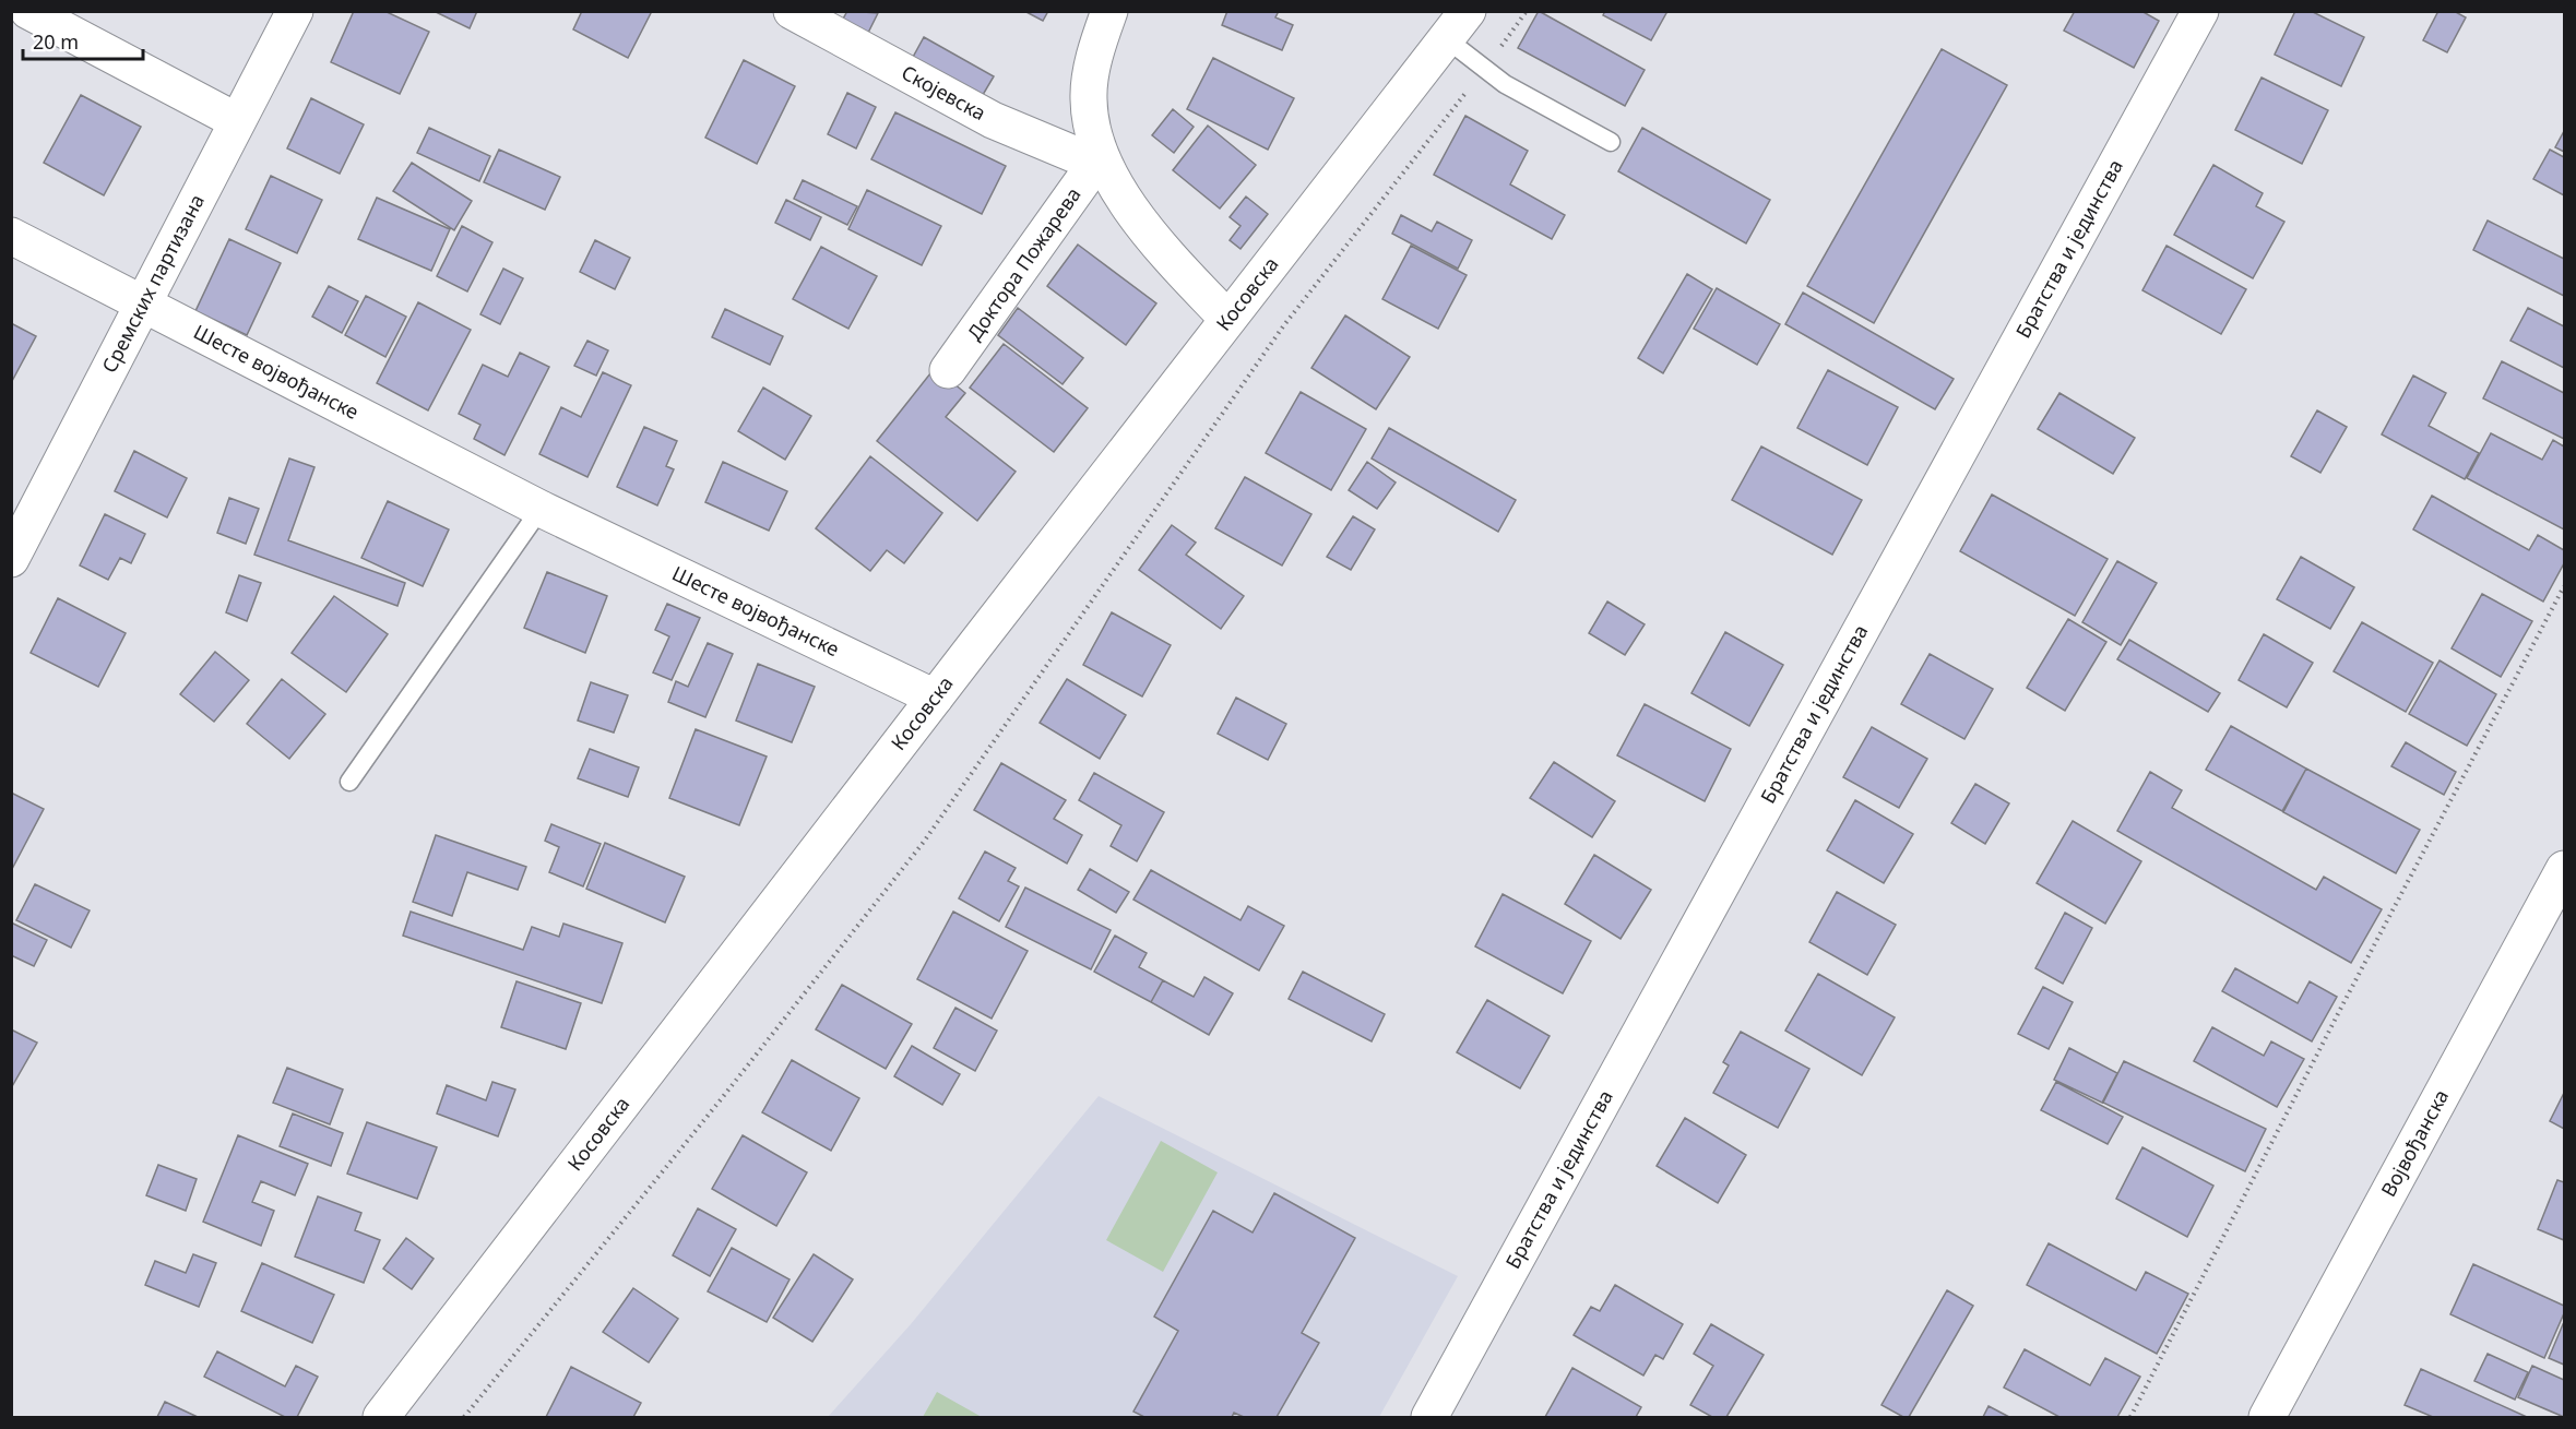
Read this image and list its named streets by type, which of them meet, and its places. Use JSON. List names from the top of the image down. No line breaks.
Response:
{"streets":{"street":["Скојевска","Братства и јединства","Доктора Пожарева","Сремских партизана","Косовска","Шесте војвођанске","Војвођанска"]},"crossings":[["Скојевска","Доктора Пожарева"],["Сремских партизана","Шесте војвођанске"],["Косовска","Шесте војвођанске"]],"scale_bar":"20 m"}
